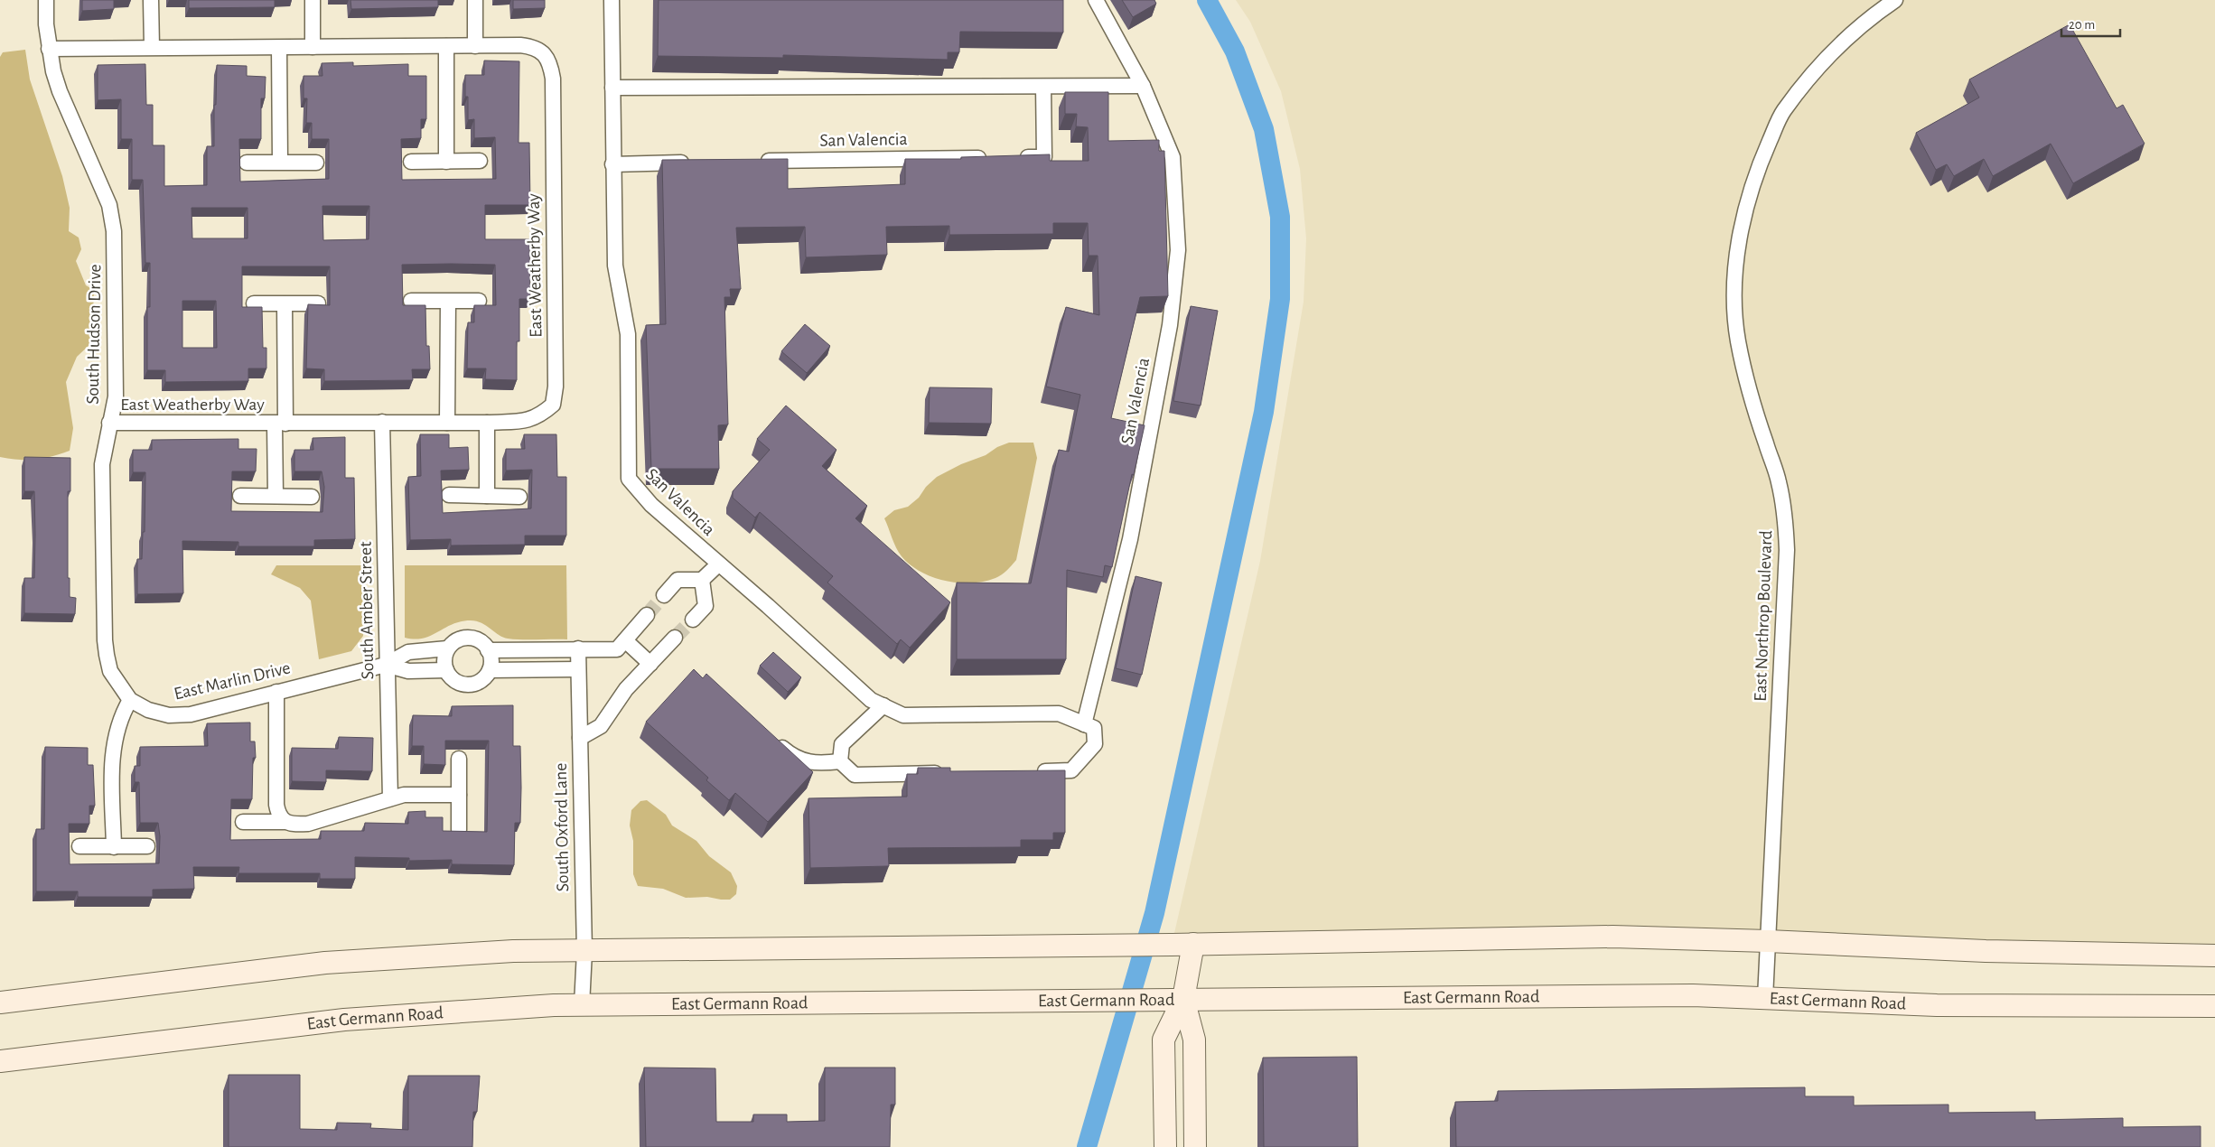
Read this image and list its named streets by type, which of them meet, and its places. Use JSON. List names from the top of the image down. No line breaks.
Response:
{"streets":{"main road":["East Germann Road"],"street":["San Valencia","East Weatherby Way","South Hudson Drive","South Amber Street","East Northrop Boulevard","East Marlin Drive","South Oxford Lane"]},"crossings":[["East Weatherby Way","South Hudson Drive"],["East Weatherby Way","South Amber Street"],["South Hudson Drive","East Marlin Drive"],["South Amber Street","East Marlin Drive"],["East Northrop Boulevard","East Germann Road"],["South Oxford Lane","East Germann Road"]],"scale_bar":"20 m"}
